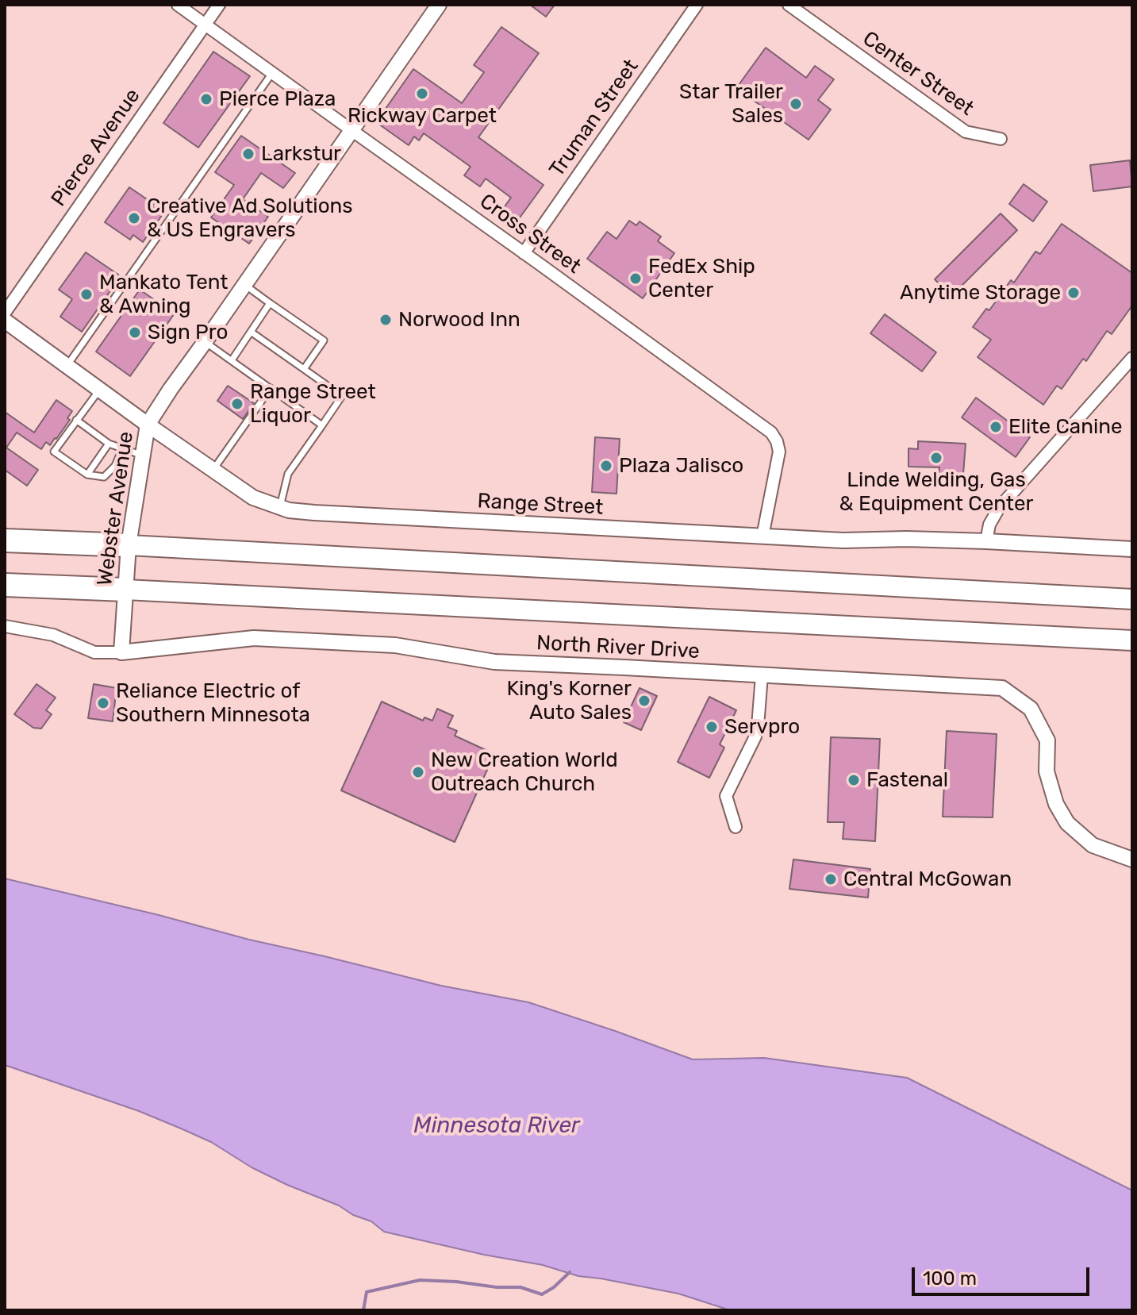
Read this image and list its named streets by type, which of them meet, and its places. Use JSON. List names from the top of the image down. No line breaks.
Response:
{"streets":{"street":["Center Street","Truman Street","Pierce Avenue","Cross Street","Range Street","Webster Avenue","North River Drive"]},"crossings":[["Truman Street","Cross Street"],["Pierce Avenue","Cross Street"],["Cross Street","Range Street"],["Cross Street","Webster Avenue"],["Range Street","Webster Avenue"],["Webster Avenue","North River Drive"]],"water":["Minnesota River"],"places":["Rickway Carpet","Pierce Plaza","Star Trailer Sales","Larkstur","Creative Ad Solutions & US Engravers","FedEx Ship Center","Anytime Storage","Mankato Tent & Awning","Norwood Inn","Sign Pro","Range Street Liquor","Elite Canine","Linde Welding, Gas & Equipment Center","Plaza Jalisco","King's Korner Auto Sales","Reliance Electric of Southern Minnesota","Servpro","New Creation World Outreach Church","Fastenal","Central McGowan"],"scale_bar":"100 m"}
